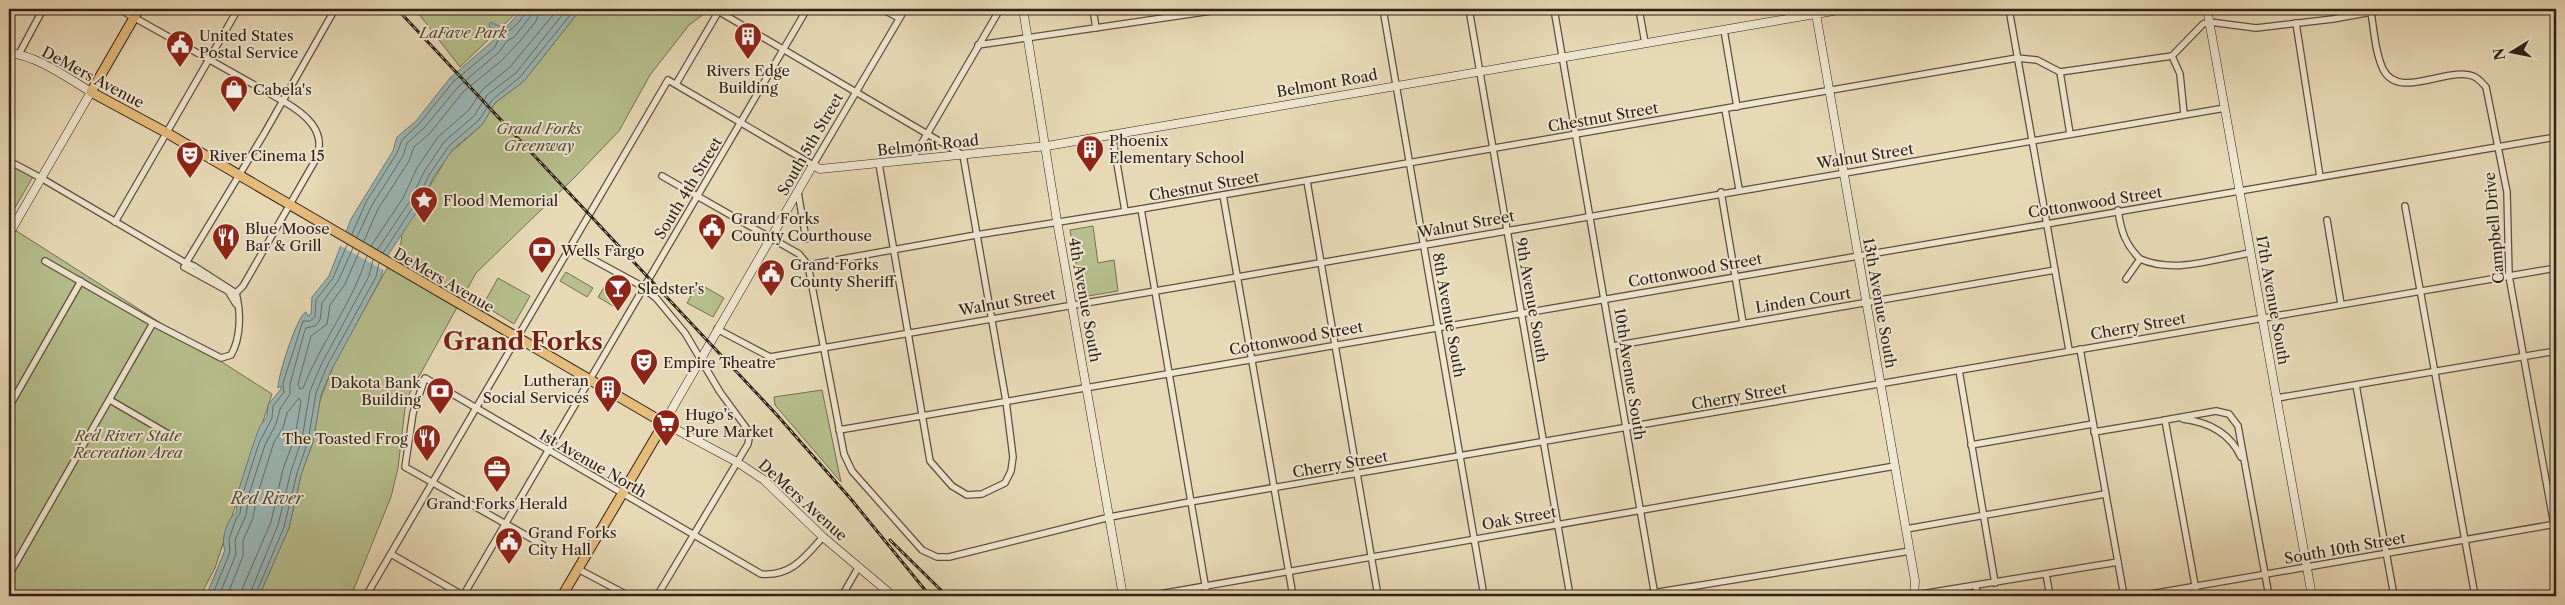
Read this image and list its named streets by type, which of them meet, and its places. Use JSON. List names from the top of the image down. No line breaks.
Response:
{"streets":{"main road":["DeMers Avenue"],"street":["Belmont Road","Chestnut Street","South 5th Street","Walnut Street","South 4th Street","Cottonwood Street","Campbell Drive","4th Avenue South","9th Avenue South","Linden Court","17th Avenue South","13th Avenue South","8th Avenue South","Cherry Street","10th Avenue South","1st Avenue North","Oak Street","South 10th Street"]},"crossings":[["DeMers Avenue","South 5th Street"],["DeMers Avenue","South 4th Street"],["DeMers Avenue","1st Avenue North"],["Belmont Road","South 5th Street"],["Belmont Road","4th Avenue South"],["Belmont Road","9th Avenue South"],["Belmont Road","13th Avenue South"],["Belmont Road","8th Avenue South"],["Belmont Road","10th Avenue South"],["Chestnut Street","4th Avenue South"],["Chestnut Street","9th Avenue South"],["Chestnut Street","13th Avenue South"],["Chestnut Street","8th Avenue South"],["Chestnut Street","10th Avenue South"],["South 5th Street","Walnut Street"],["Walnut Street","4th Avenue South"],["Walnut Street","9th Avenue South"],["Walnut Street","17th Avenue South"],["Walnut Street","13th Avenue South"],["Walnut Street","8th Avenue South"],["Walnut Street","10th Avenue South"],["South 4th Street","1st Avenue North"],["Cottonwood Street","Campbell Drive"],["Cottonwood Street","4th Avenue South"],["Cottonwood Street","9th Avenue South"],["Cottonwood Street","17th Avenue South"],["Cottonwood Street","13th Avenue South"],["Cottonwood Street","8th Avenue South"],["Cottonwood Street","Cherry Street"],["Cottonwood Street","10th Avenue South"],["Campbell Drive","Cherry Street"],["Campbell Drive","South 10th Street"],["4th Avenue South","Cherry Street"],["9th Avenue South","Cherry Street"],["9th Avenue South","Oak Street"],["Linden Court","13th Avenue South"],["Linden Court","10th Avenue South"],["17th Avenue South","Cherry Street"],["17th Avenue South","South 10th Street"],["13th Avenue South","Cherry Street"],["13th Avenue South","Oak Street"],["8th Avenue South","Cherry Street"],["8th Avenue South","Oak Street"],["Cherry Street","10th Avenue South"],["10th Avenue South","Oak Street"]],"districts":["Grand Forks"],"water":["Red River"],"parks":["LaFave Park","Grand Forks Greenway","Red River State Recreation Area"],"places":{"building":["Rivers Edge Building","Phoenix Elementary School","Lutheran Social Services"],"public building":["United States Postal Service","Grand Forks County Courthouse","Grand Forks County Sheriff","Grand Forks City Hall"],"shop":["Cabela's"],"theatre":["River Cinema 15","Empire Theatre"],"place":["Flood Memorial"],"restaurant":["Blue Moose Bar & Grill","The Toasted Frog"],"bank":["Wells Fargo","Dakota Bank Building"],"bar":["Sledster’s"],"supermarket":["Hugo’s Pure Market"],"office":["Grand Forks Herald"]},"north":"left"}
